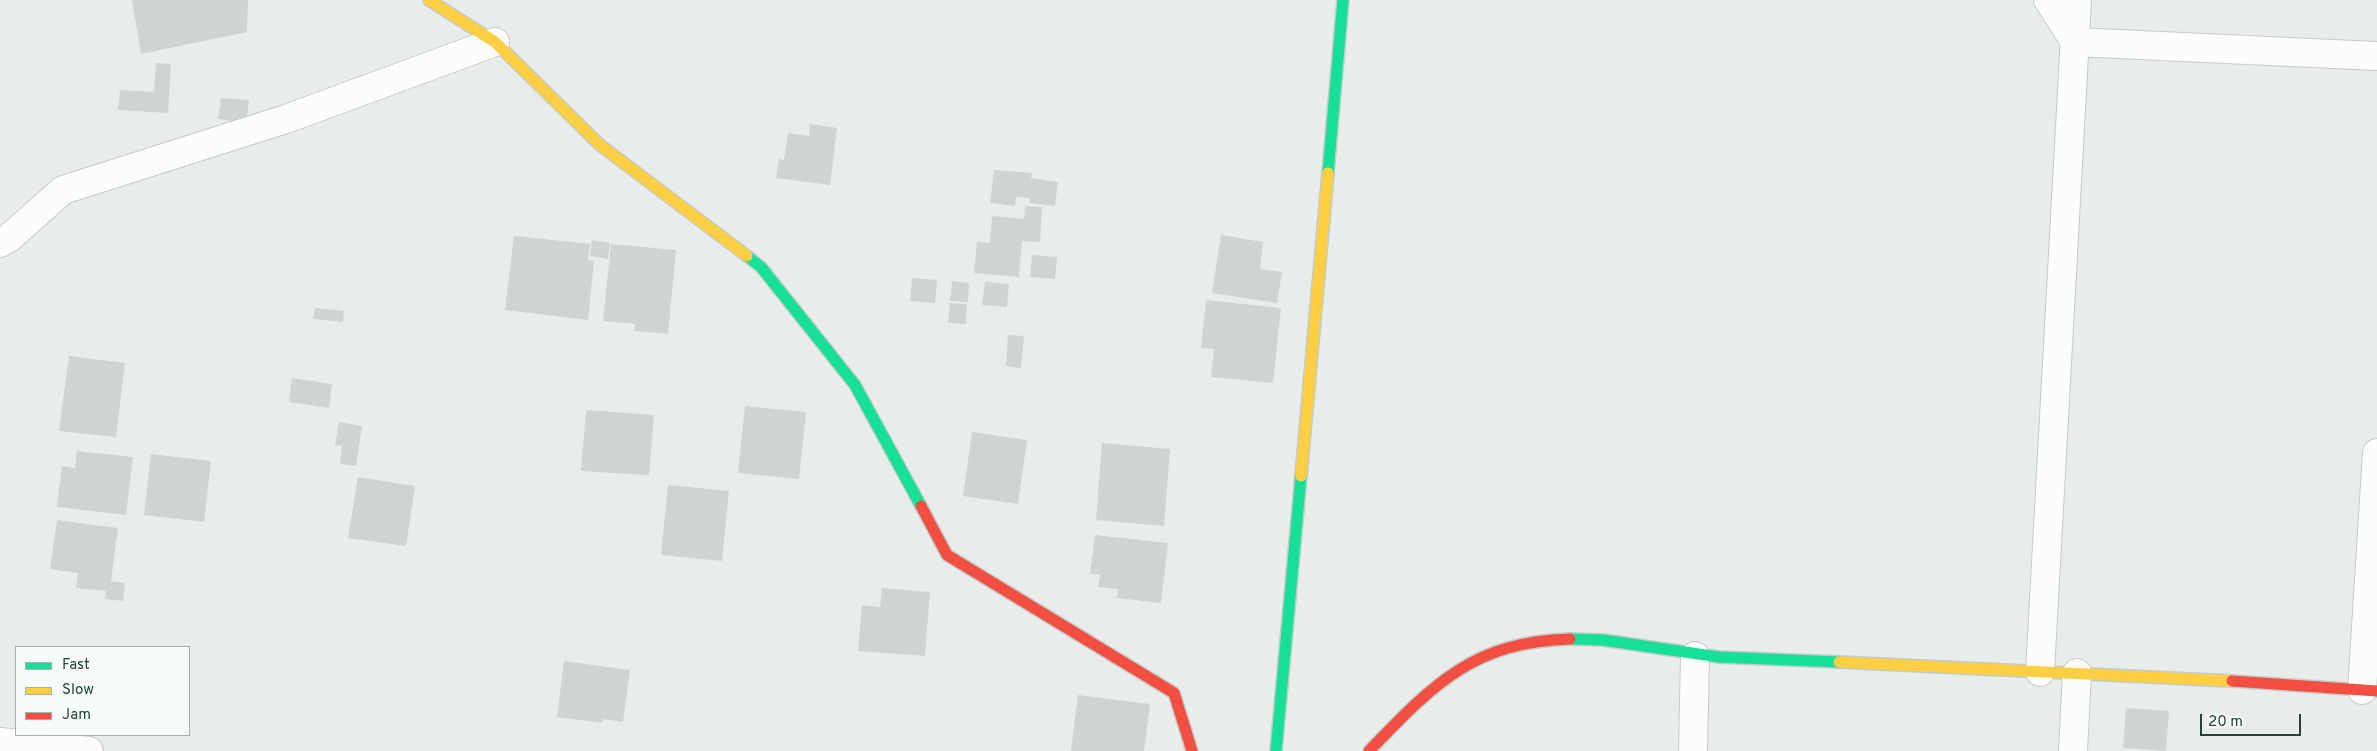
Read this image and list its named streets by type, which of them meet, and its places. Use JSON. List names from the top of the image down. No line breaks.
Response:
{"legend":["Fast","Slow","Jam"],"scale_bar":"20 m"}
